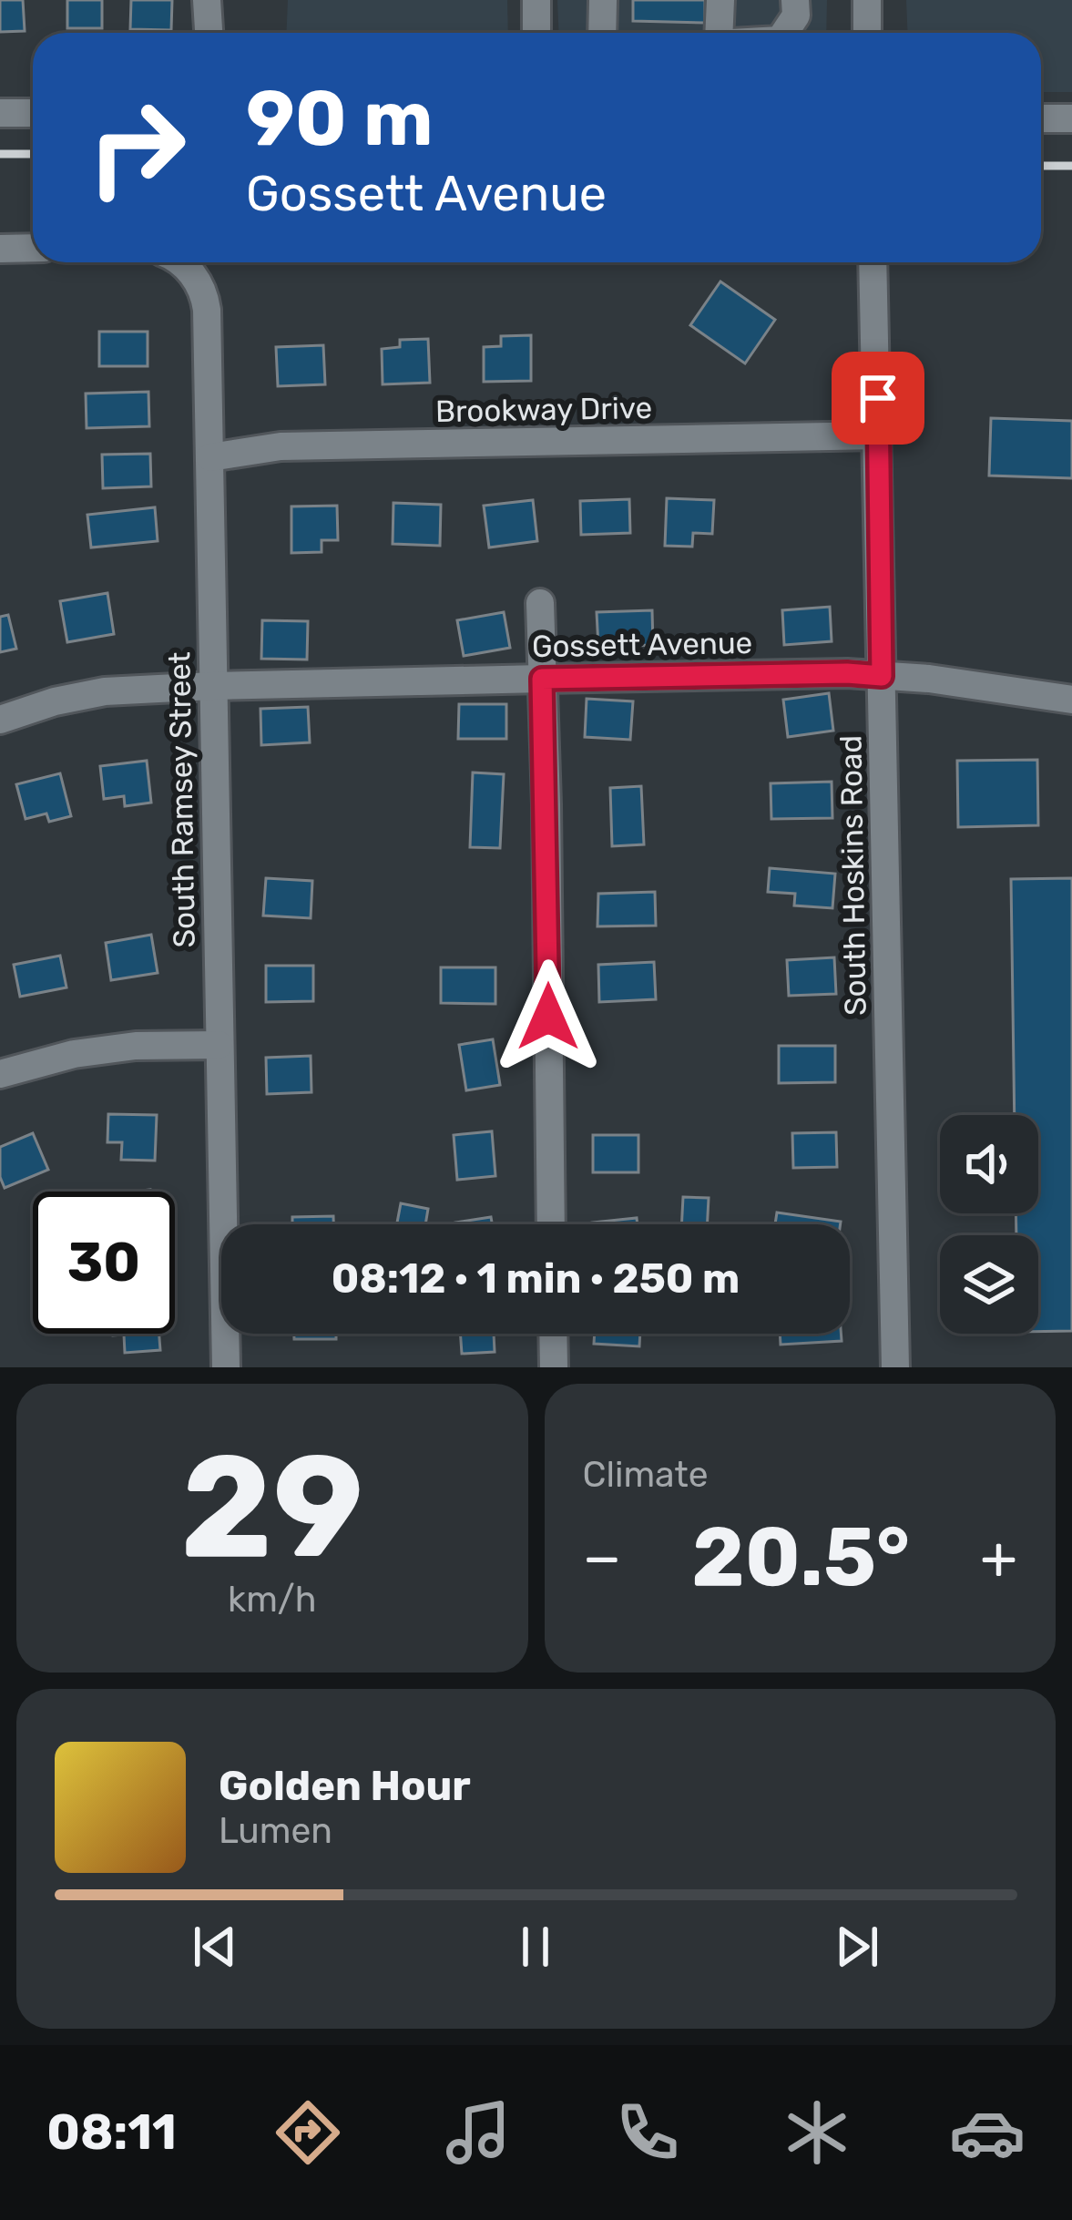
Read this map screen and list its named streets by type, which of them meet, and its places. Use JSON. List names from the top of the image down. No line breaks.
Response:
{"streets":{"street":["Brookway Drive","Gossett Avenue","South Ramsey Street","South Hoskins Road"]},"crossings":[["Brookway Drive","South Ramsey Street"],["Brookway Drive","South Hoskins Road"],["Gossett Avenue","South Ramsey Street"],["Gossett Avenue","South Hoskins Road"]],"page":{"turn":["90 m","Gossett Avenue"],"limit":"30","trip":"08:12 · 1 min · 250 m","tile":[["29","km/h"],"Climate"],"heat":["−","20.5°","+"],"song":["Golden Hour","Lumen"],"tabs":"08:11"}}
